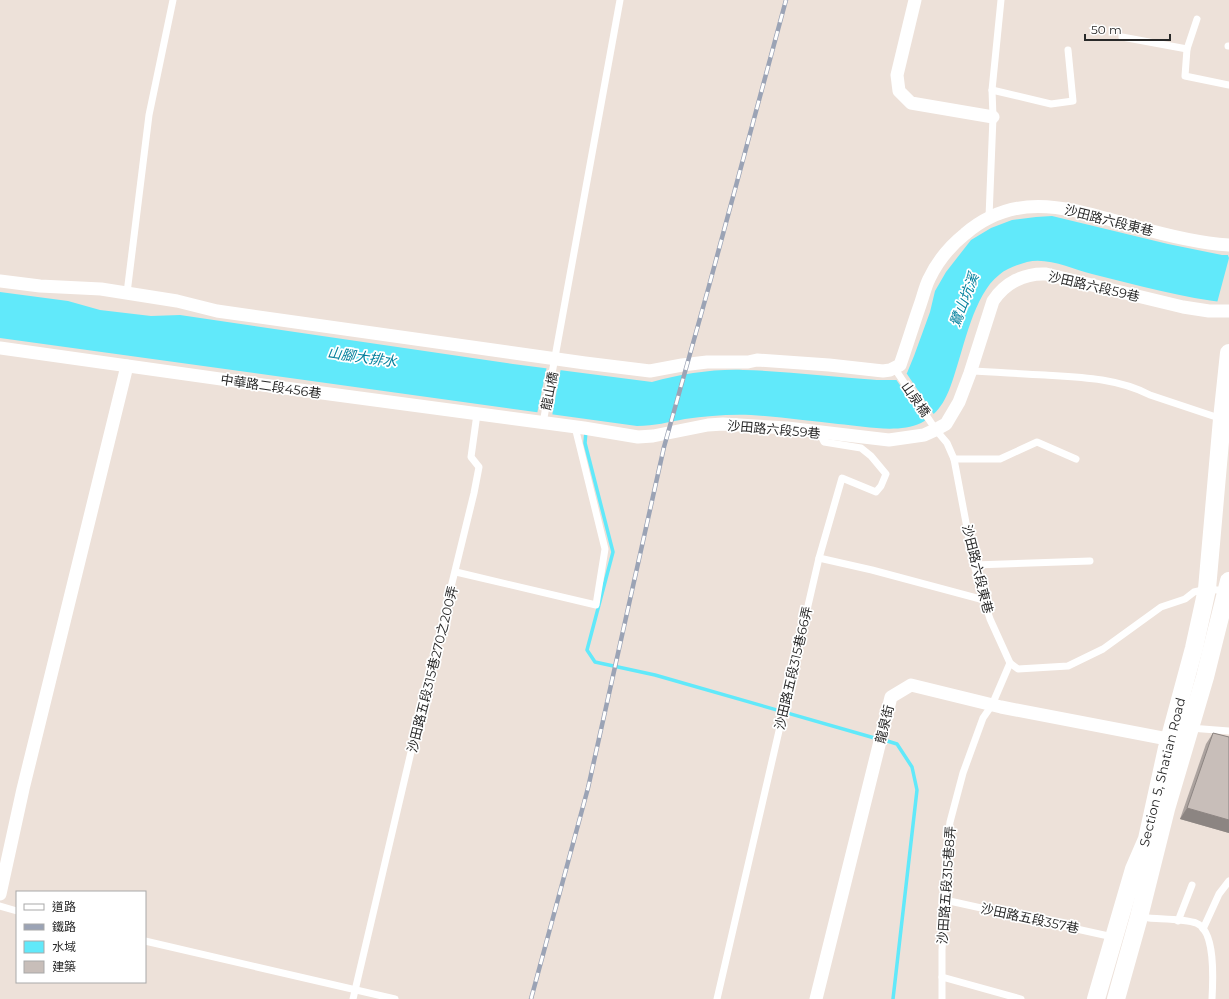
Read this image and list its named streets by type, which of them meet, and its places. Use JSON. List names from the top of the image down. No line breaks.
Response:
{"streets":{"street":["沙田路六段東巷","沙田路六段59巷","中華路二段456巷","龍泉街","Section 5, Shatian Road"],"lane":["龍山橋","山泉橋","沙田路五段315巷66弄","沙田路五段315巷270之200弄","沙田路五段315巷8弄","沙田路五段357巷"]},"crossings":[["沙田路六段東巷","沙田路六段59巷"],["沙田路六段東巷","山泉橋"],["沙田路六段東巷","沙田路五段315巷8弄"],["沙田路六段59巷","中華路二段456巷"],["沙田路六段59巷","龍山橋"],["沙田路六段59巷","山泉橋"],["沙田路六段59巷","沙田路五段315巷66弄"],["沙田路六段59巷","沙田路五段315巷270之200弄"],["中華路二段456巷","龍山橋"],["龍泉街","Section 5, Shatian Road"],["Section 5, Shatian Road","沙田路五段357巷"],["沙田路五段315巷8弄","沙田路五段357巷"]],"water":["鷺山坑溪","山腳大排水"],"legend":["道路","鐵路","水域","建築"],"scale_bar":"50 m"}
